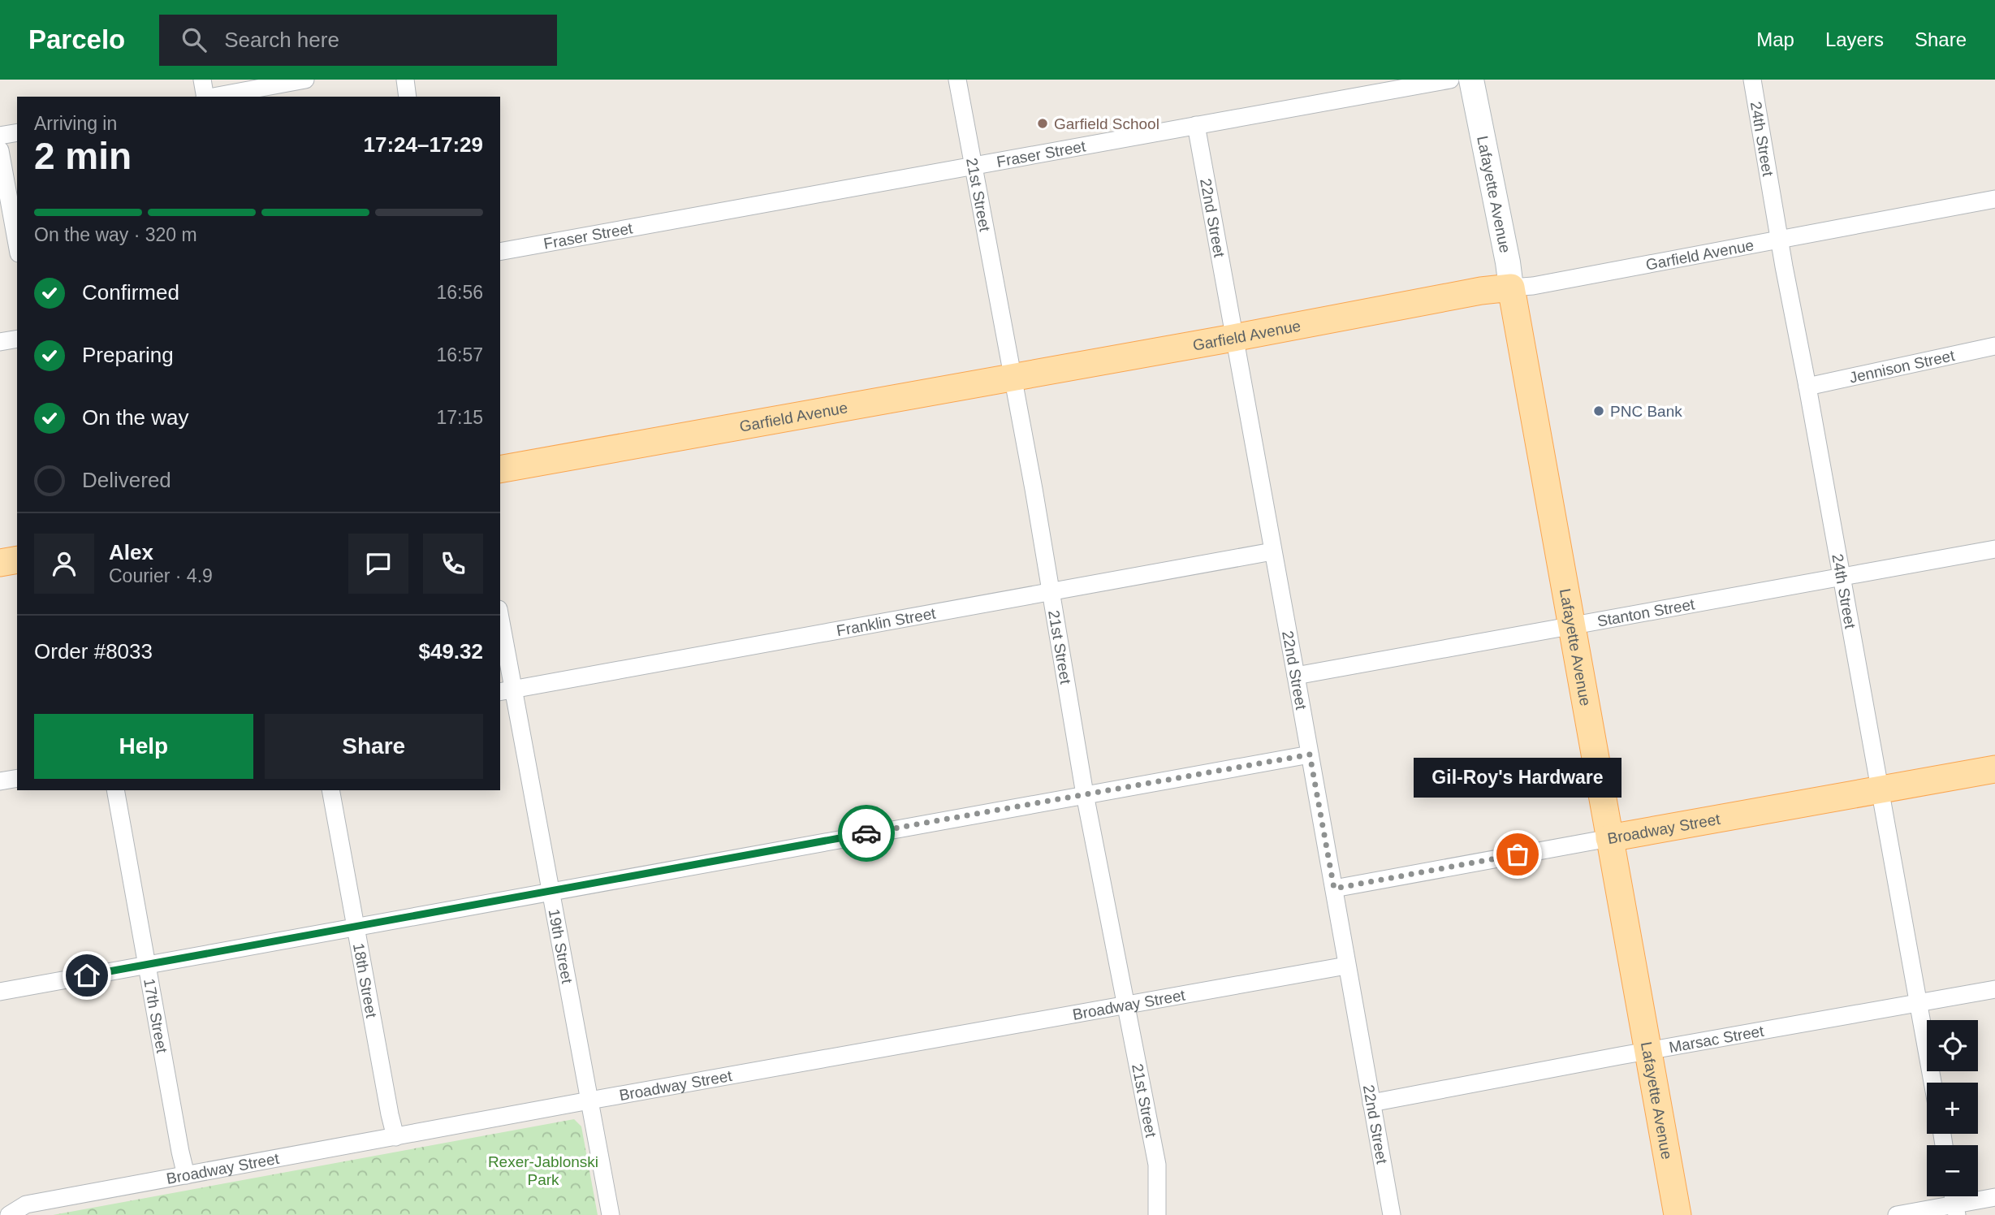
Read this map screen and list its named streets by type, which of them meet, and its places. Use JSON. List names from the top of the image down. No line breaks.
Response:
{"streets":{"main road":["Lafayette Avenue","Garfield Avenue","Broadway Street"],"street":["24th Street","Fraser Street","21st Street","22nd Street","Jennison Street","Stanton Street","Franklin Street","19th Street","18th Street","17th Street","Marsac Street"]},"crossings":[["24th Street","Garfield Avenue"],["24th Street","Jennison Street"],["24th Street","Stanton Street"],["24th Street","Broadway Street"],["24th Street","Marsac Street"],["Fraser Street","21st Street"],["Fraser Street","22nd Street"],["21st Street","Garfield Avenue"],["21st Street","Franklin Street"],["21st Street","Broadway Street"],["Lafayette Avenue","Garfield Avenue"],["Lafayette Avenue","Stanton Street"],["Lafayette Avenue","Broadway Street"],["Lafayette Avenue","Marsac Street"],["22nd Street","Garfield Avenue"],["22nd Street","Stanton Street"],["22nd Street","Franklin Street"],["22nd Street","Broadway Street"],["22nd Street","Marsac Street"],["Franklin Street","19th Street"],["Broadway Street","19th Street"],["Broadway Street","18th Street"],["Broadway Street","17th Street"]],"parks":["Rexer-Jablonski Park"],"places":["Garfield School","PNC Bank","Gil-Roy's Hardware"],"page":{"header":"Parcelo","search":"Search here","nav":["Map","Layers","Share"],"heading":["2 min","Arriving in","17:24–17:29"],"panel":["Alex","Courier · 4.9","Order #8033","$49.32"],"bar":"On the way · 320 m","list":[["Confirmed","16:56"],["Preparing","16:57"],["On the way","17:15"],"Delivered"],"buttons":["Help","Share"],"bubble":"Gil-Roy's Hardware","map_buttons":["+","−"]}}
